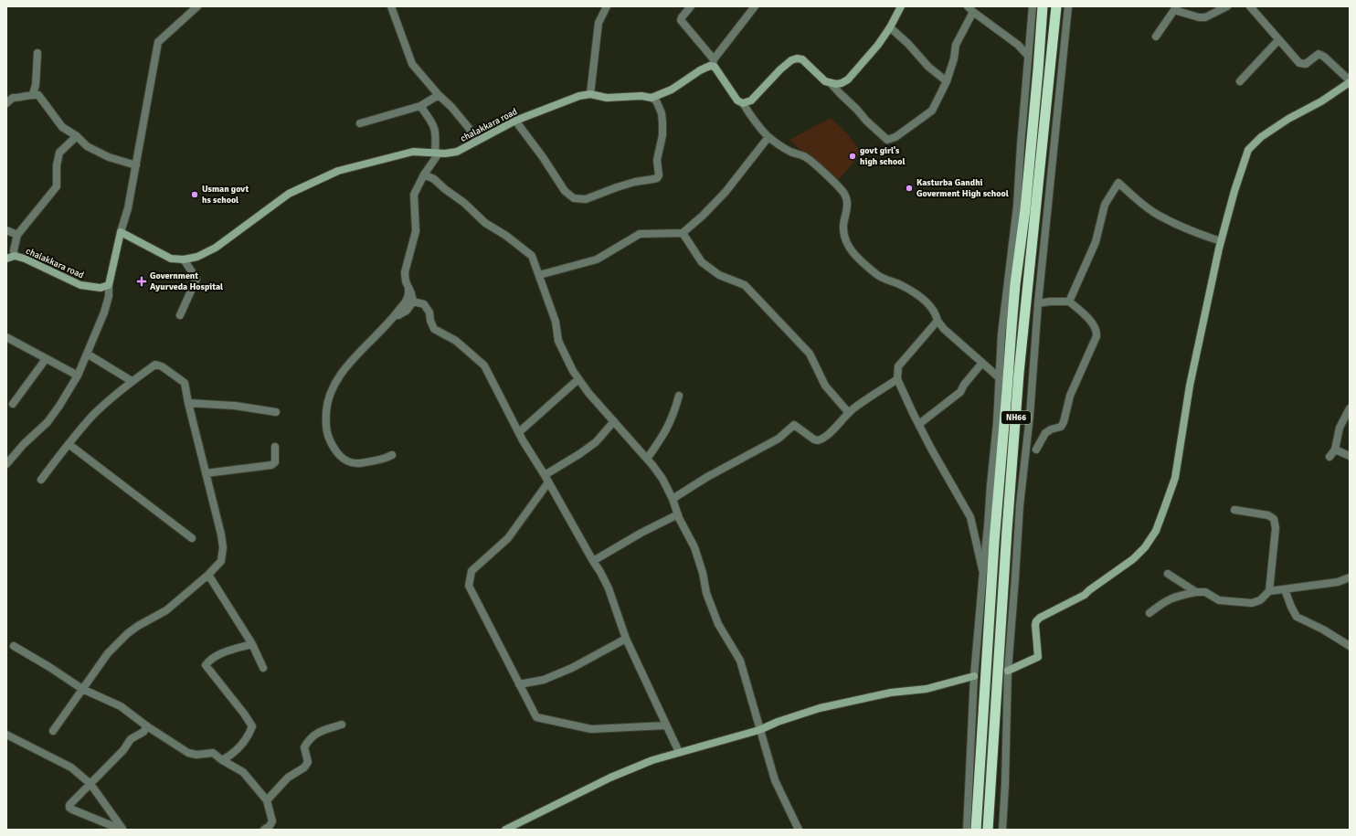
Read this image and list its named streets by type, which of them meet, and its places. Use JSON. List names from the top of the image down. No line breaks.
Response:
{"streets":{"highway":["NH66"],"main road":["chalakkara road"]},"places":{"other":["govt girl's high school","Kasturba Gandhi Goverment High school","Usman govt hs school"],"health":["Government Ayurveda Hospital"]}}
